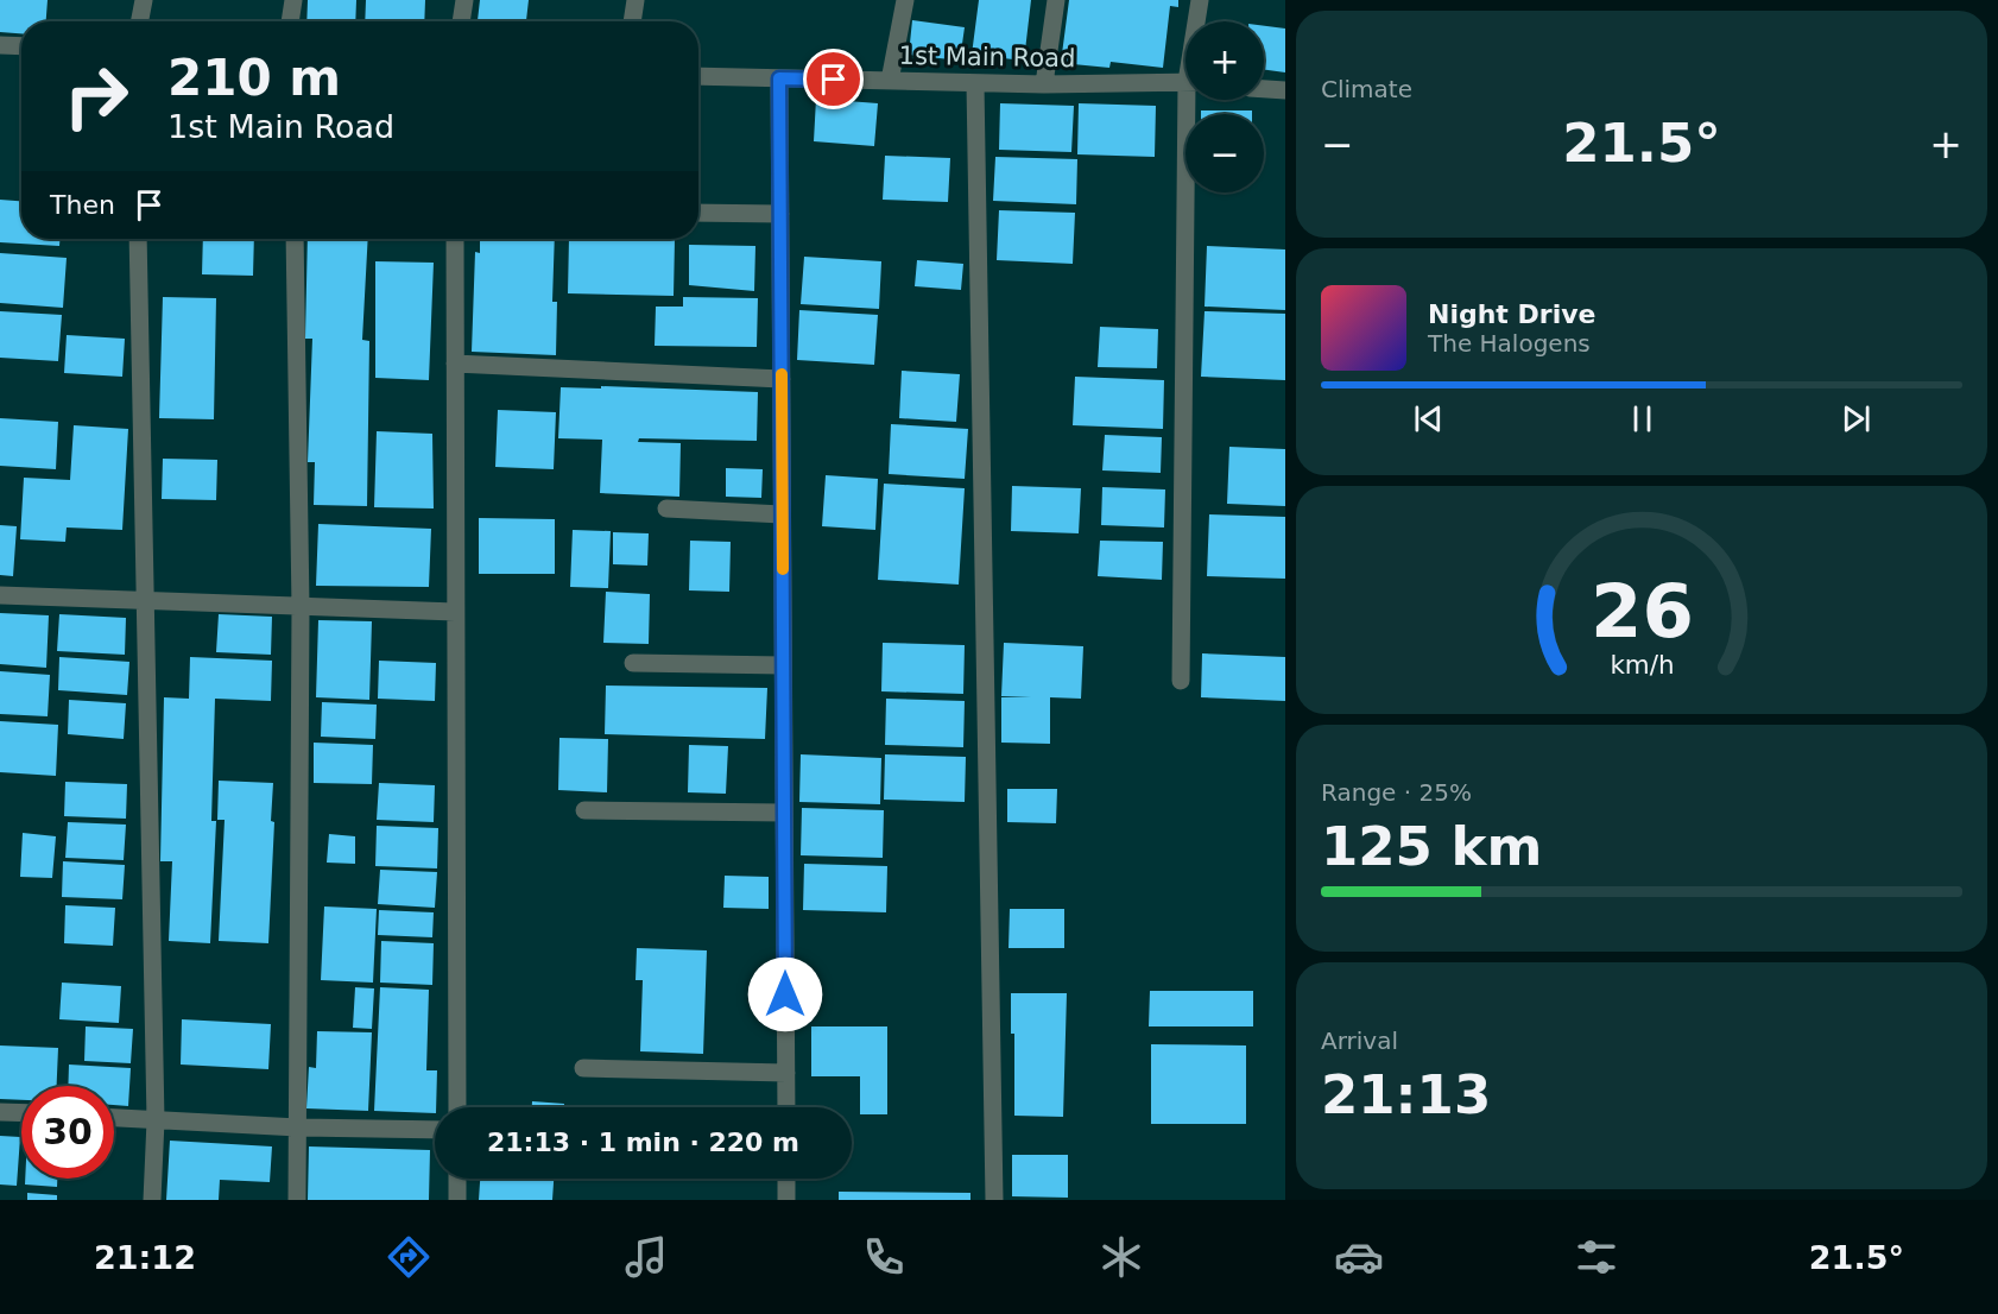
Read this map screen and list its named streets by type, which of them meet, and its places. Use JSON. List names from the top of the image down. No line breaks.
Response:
{"streets":{"street":["1st Main Road"]},"page":{"tile":["Climate",["Range · 25%","125 km"],["Arrival","21:13"]],"map_buttons":["+","−"],"turn":["210 m","1st Main Road"],"heat":["−","21.5°","+"],"then":"Then","song":["Night Drive","The Halogens"],"limit":"30","trip":"21:13 · 1 min · 220 m","tabs":["21:12","21.5°"],"gauge":["26","km/h"]}}
